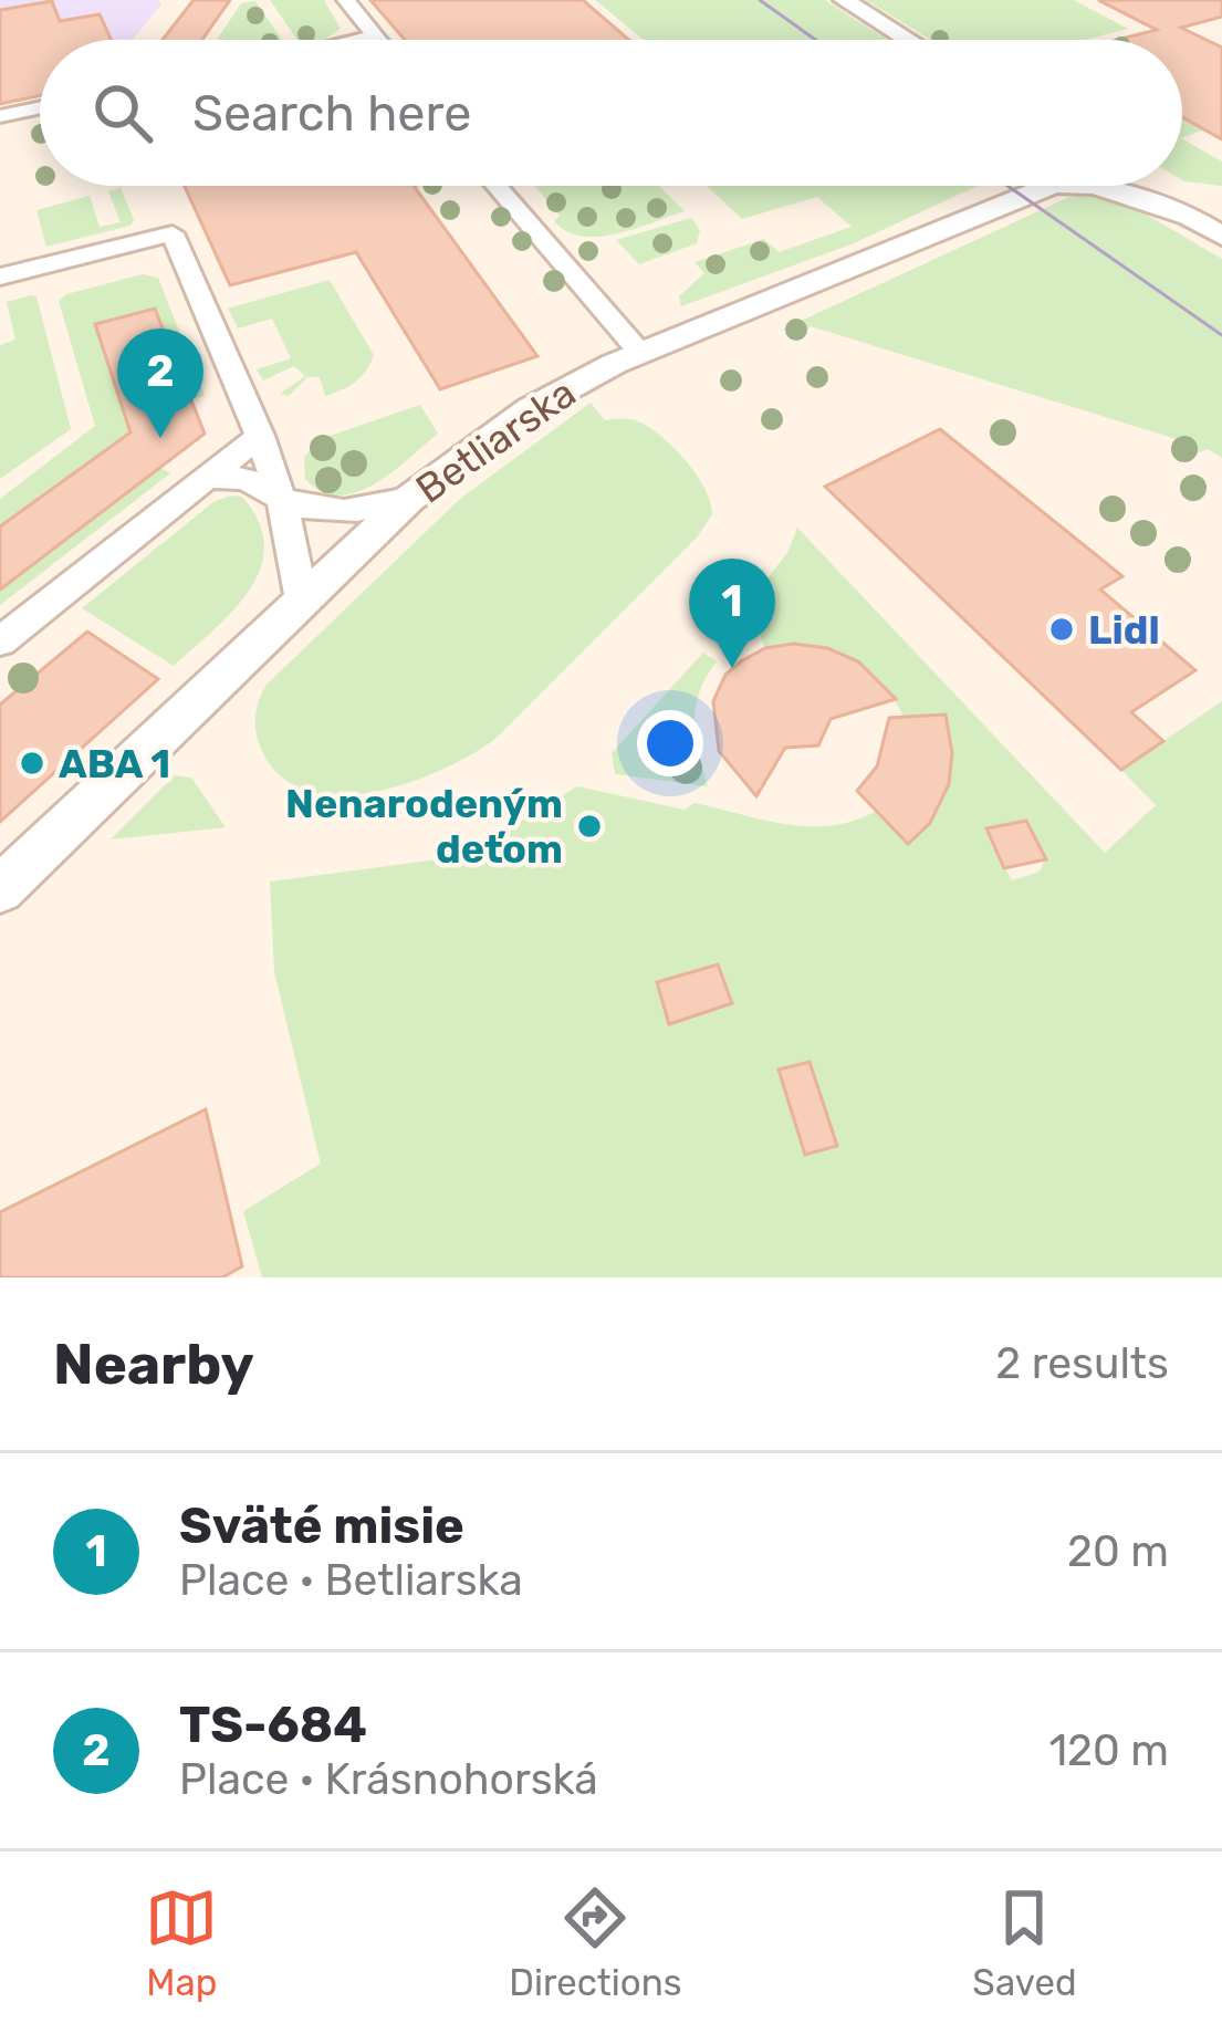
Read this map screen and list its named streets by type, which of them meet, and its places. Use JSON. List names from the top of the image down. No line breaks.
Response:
{"streets":{"street":["Betliarska"]},"places":["Lidl","ABA 1","Nenarodeným deťom"],"page":{"search":"Search here","pins":["2","1"],"heading":["Nearby","2 results"],"list":[{"mark":"1","name":"Sväté misie","note":"Place · Betliarska","value":"20 m"},{"mark":"2","name":"TS-684","note":"Place · Krásnohorská","value":"120 m"}],"nav":["Map","Directions","Saved"]}}
